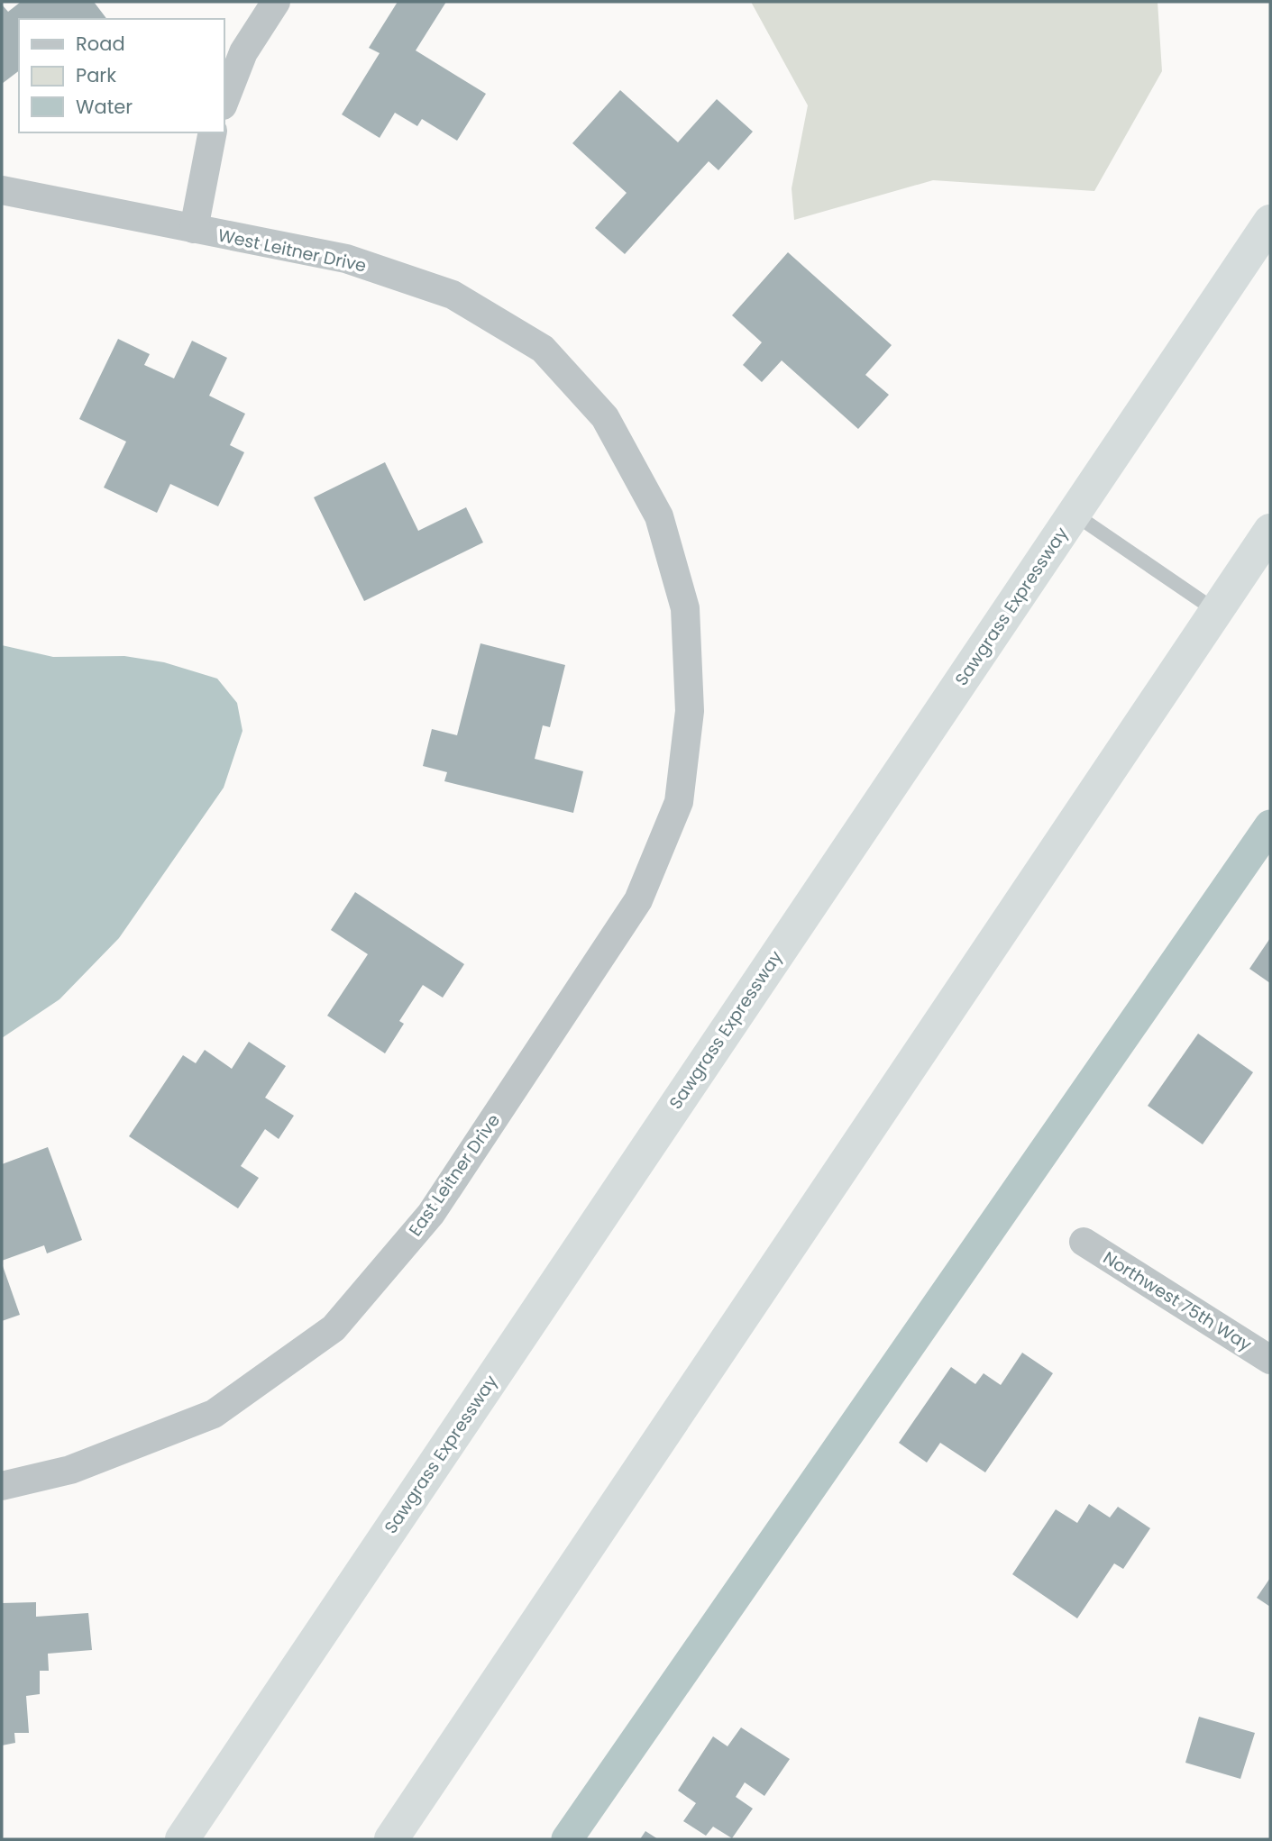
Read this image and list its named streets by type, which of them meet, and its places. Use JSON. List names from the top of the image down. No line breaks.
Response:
{"streets":{"highway":["Sawgrass Expressway"],"street":["West Leitner Drive","East Leitner Drive","Northwest 75th Way"]},"crossings":[["West Leitner Drive","East Leitner Drive"]],"legend":["Road","Park","Water"]}
